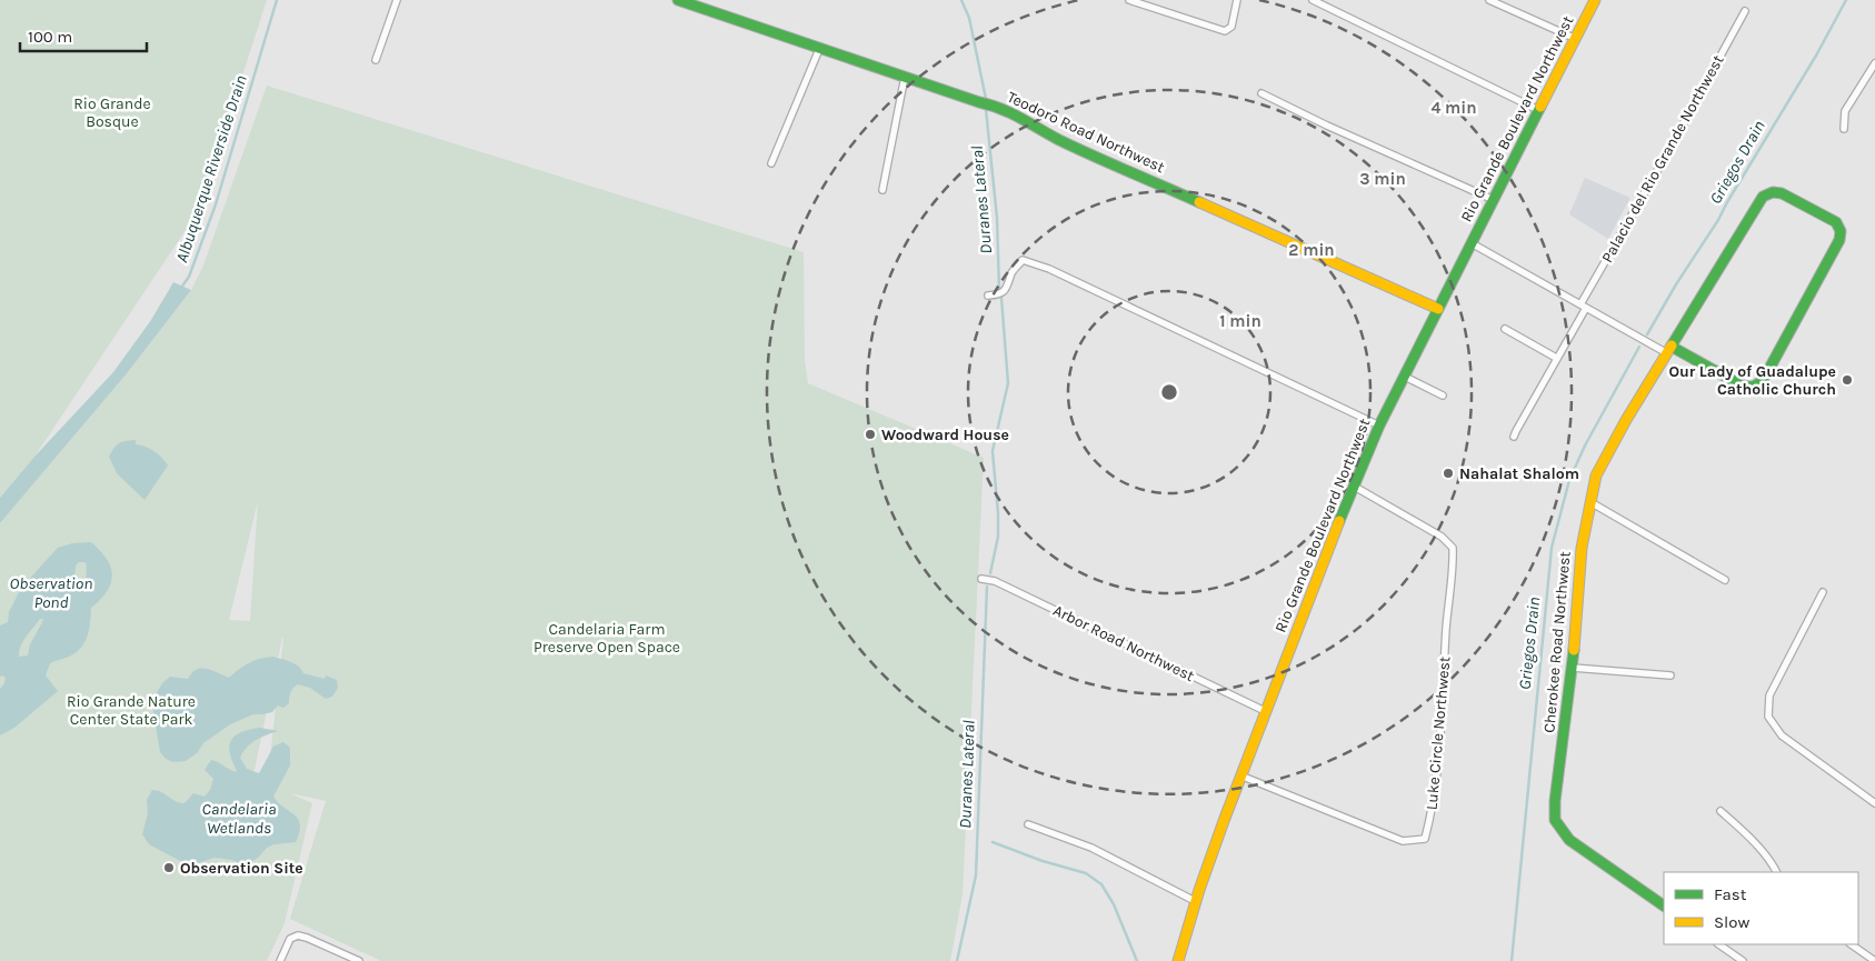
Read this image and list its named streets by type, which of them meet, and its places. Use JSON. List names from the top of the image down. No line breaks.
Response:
{"streets":{"street":["Rio Grande Boulevard Northwest","Teodoro Road Northwest","Palacio del Rio Grande Northwest","Cherokee Road Northwest","Arbor Road Northwest","Luke Circle Northwest"]},"crossings":[["Rio Grande Boulevard Northwest","Teodoro Road Northwest"],["Rio Grande Boulevard Northwest","Arbor Road Northwest"],["Rio Grande Boulevard Northwest","Luke Circle Northwest"]],"water":["Griegos Drain","Albuquerque Riverside Drain","Duranes Lateral","Observation Pond","Candelaria Wetlands"],"parks":["Rio Grande Bosque","Candelaria Farm Preserve Open Space","Rio Grande Nature Center State Park"],"places":["Our Lady of Guadalupe Catholic Church","Woodward House","Nahalat Shalom","Observation Site"],"legend":["Fast","Slow"],"scale_bar":"100 m","rings":["4 min","3 min","2 min","1 min"]}
